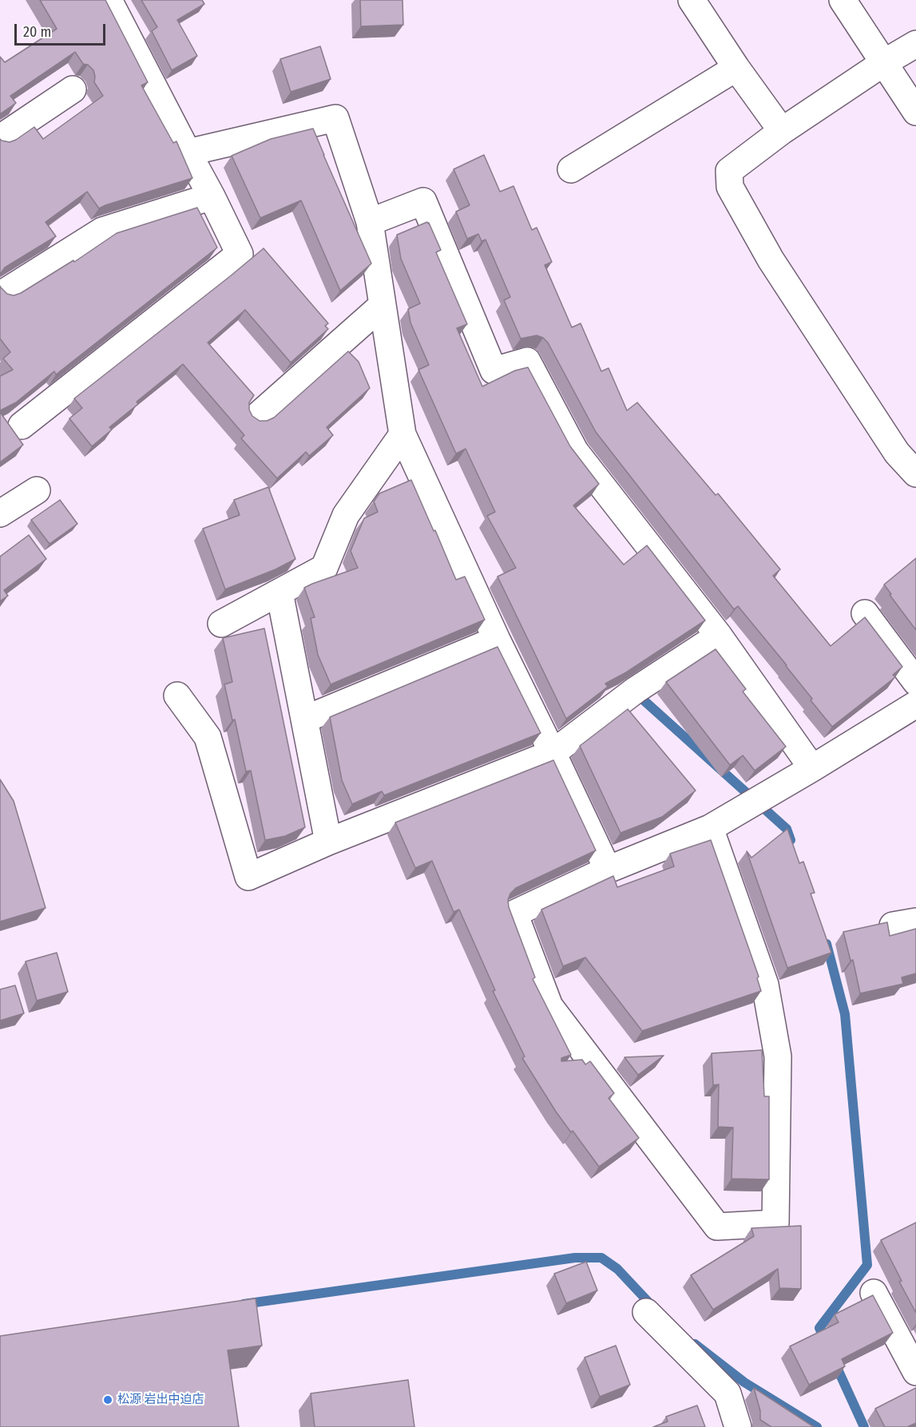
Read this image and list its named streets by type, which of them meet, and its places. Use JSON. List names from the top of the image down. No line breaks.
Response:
{"places":["松源 岩出中迫店"],"scale_bar":"20 m"}
